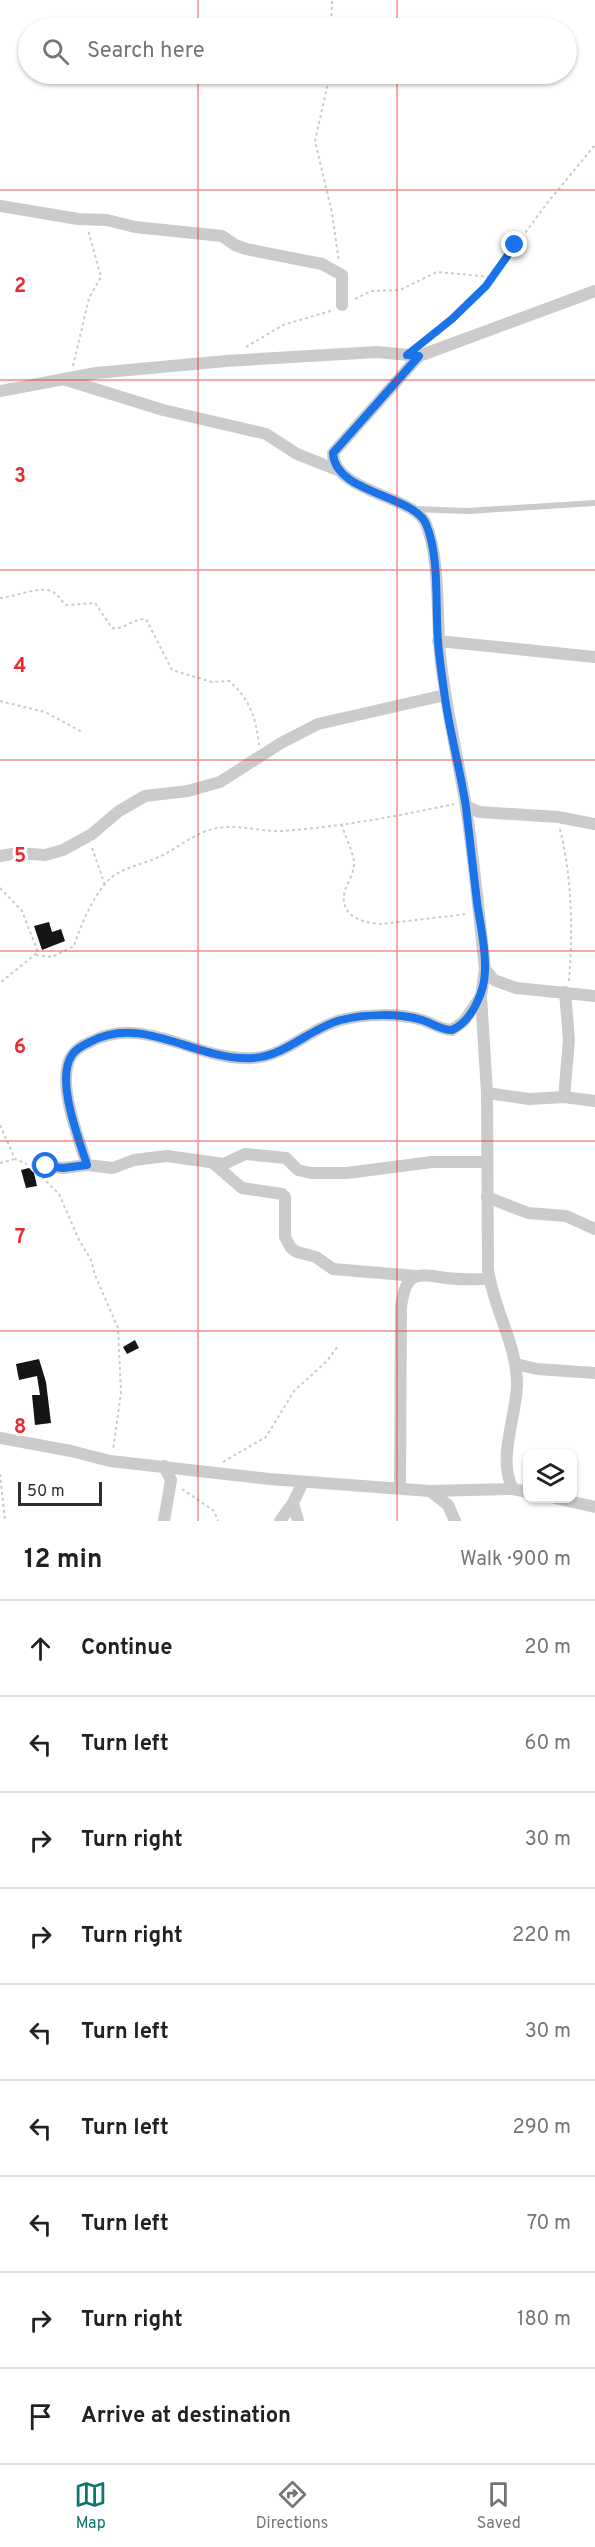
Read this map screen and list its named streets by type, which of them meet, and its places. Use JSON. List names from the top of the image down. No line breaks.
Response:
{"scale_bar":"50 m","page":{"search":"Search here","scale":"50 m","heading":["12 min","Walk · 900 m"],"list":[["Continue","20 m"],["Turn left","60 m"],["Turn right","30 m"],["Turn right","220 m"],["Turn left","30 m"],["Turn left","290 m"],["Turn left","70 m"],["Turn right","180 m"],"Arrive at destination"],"nav":["Map","Directions","Saved"]},"grid":{"rows":["2","3","4","5","6","7","8"]}}
